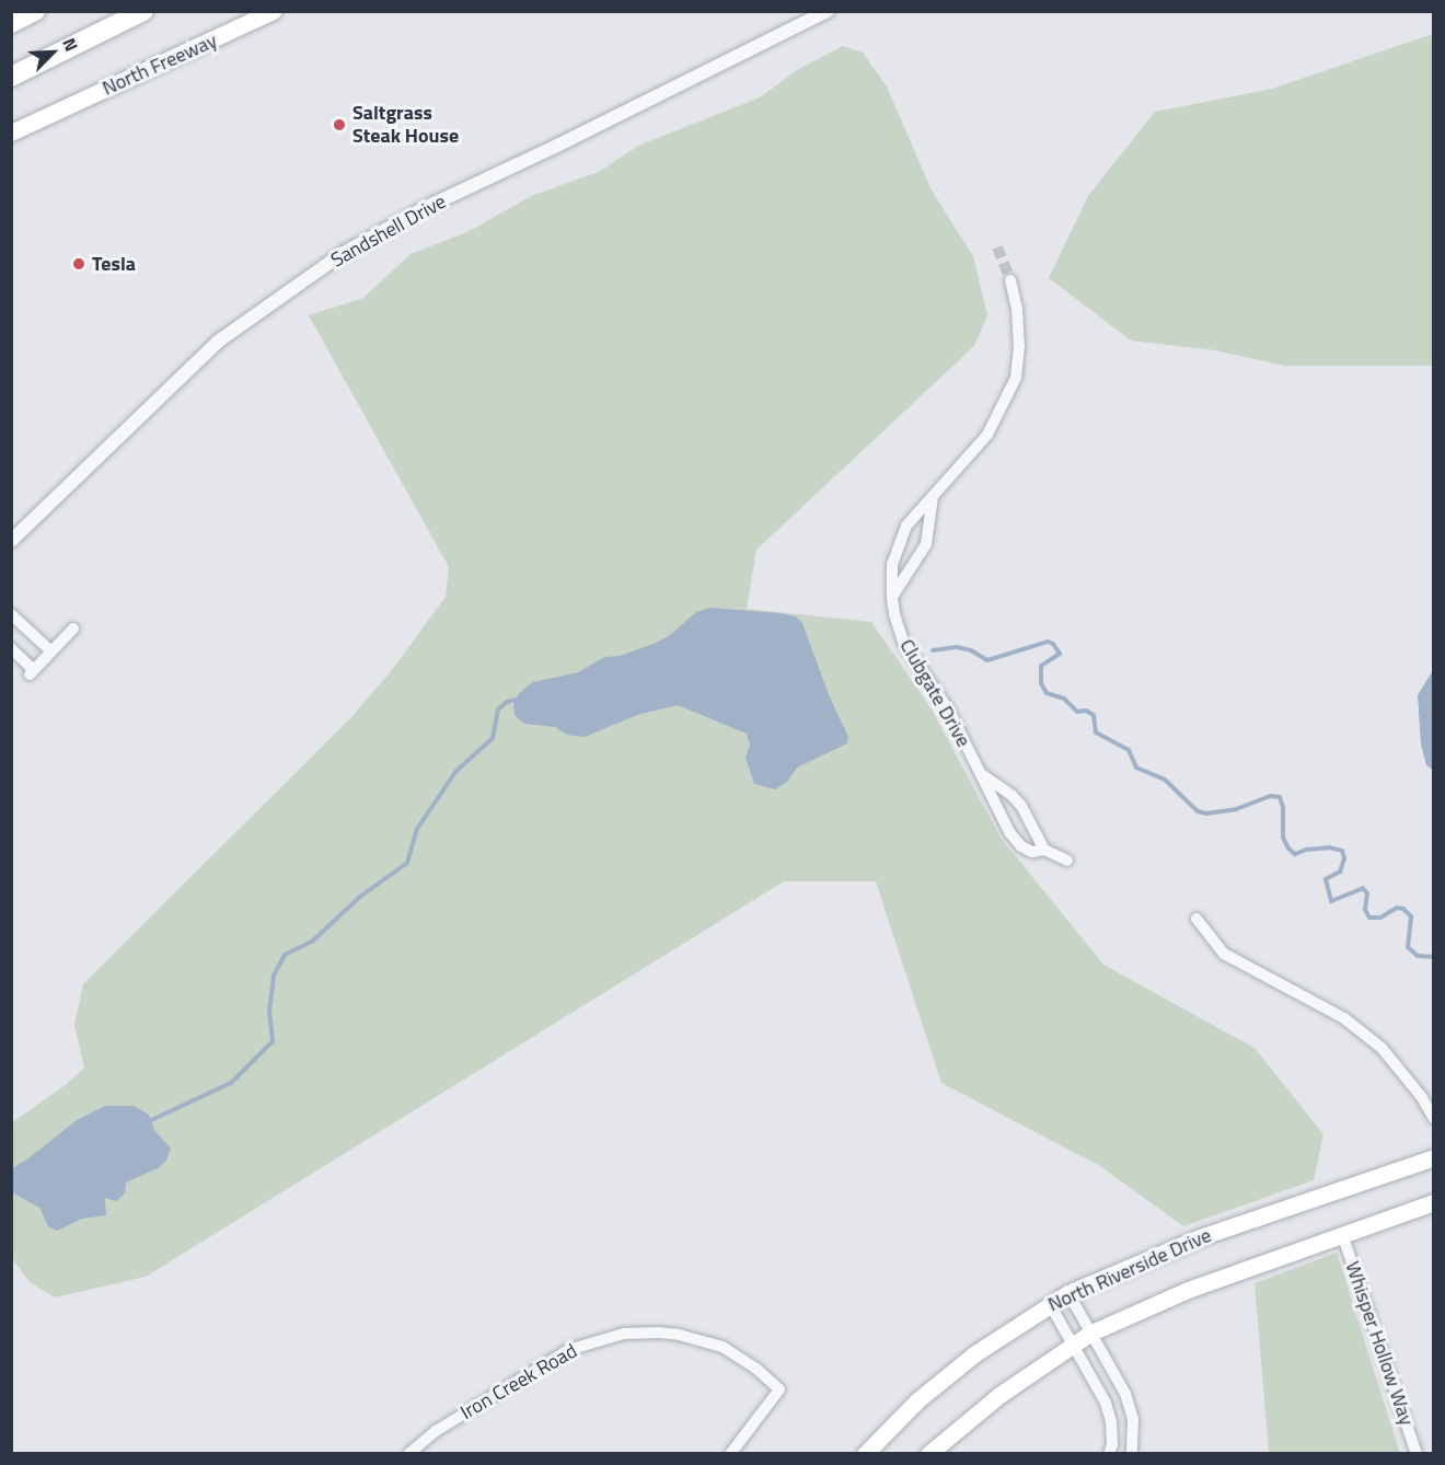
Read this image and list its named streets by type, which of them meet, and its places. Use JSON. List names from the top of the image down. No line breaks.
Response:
{"streets":{"main road":["North Freeway","North Riverside Drive"],"street":["Sandshell Drive","Clubgate Drive","Whisper Hollow Way","Iron Creek Road"]},"crossings":[["North Riverside Drive","Whisper Hollow Way"]],"places":["Saltgrass Steak House","Tesla"],"north":"top right"}
